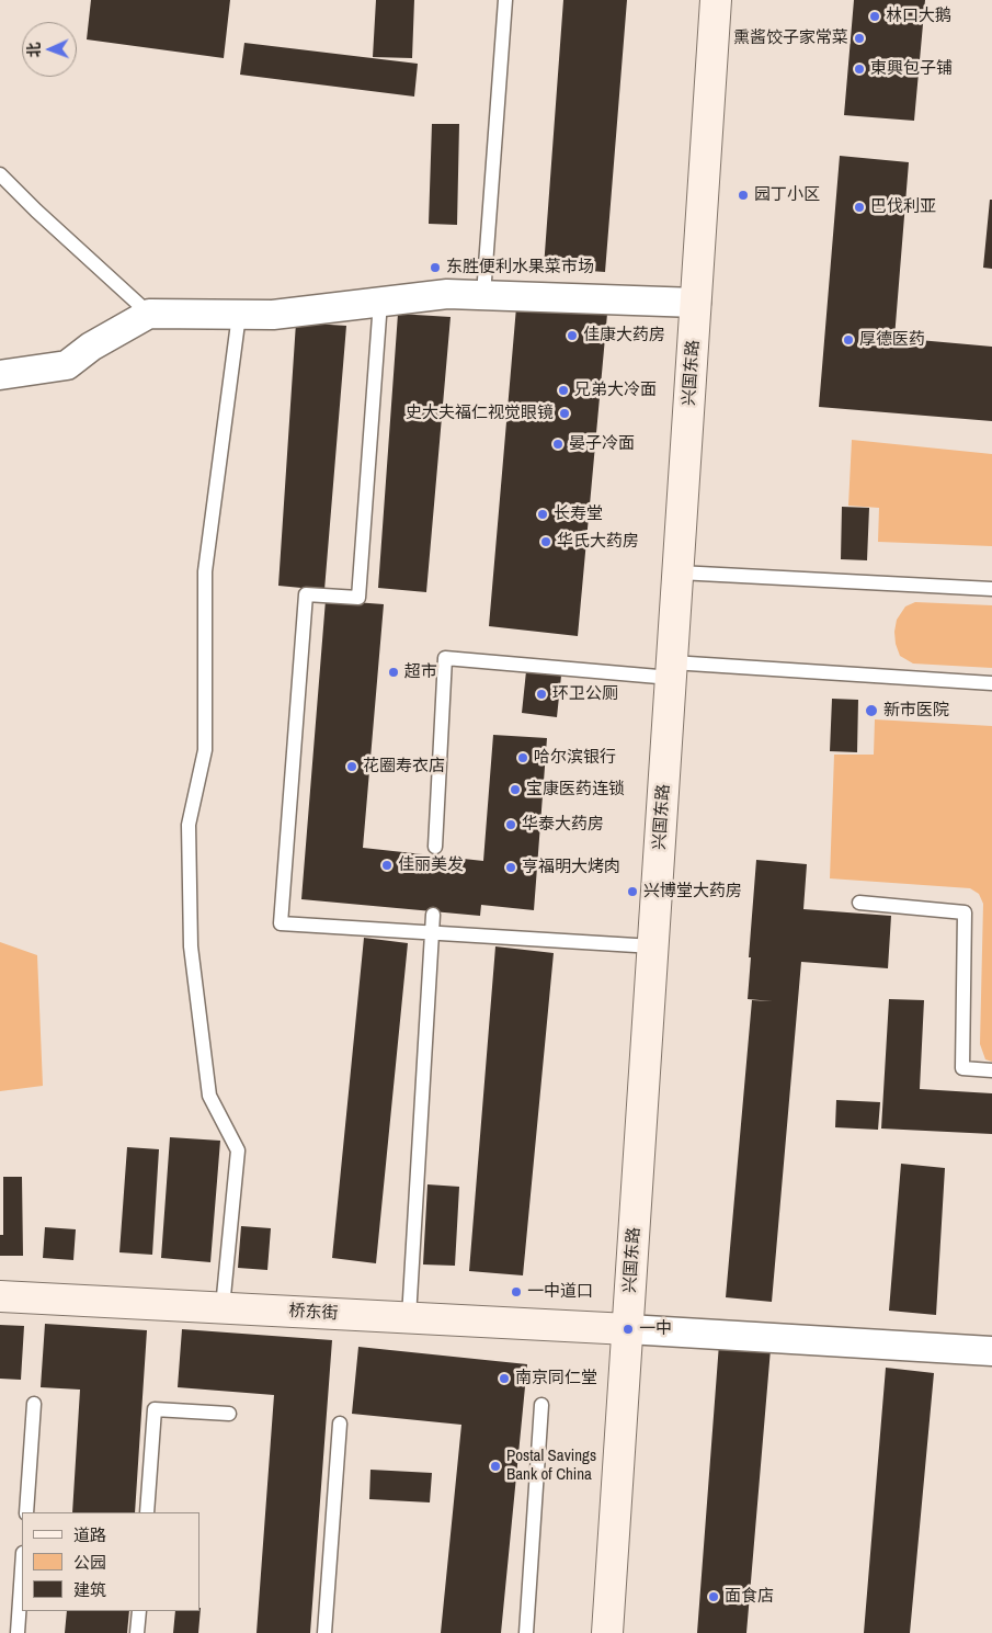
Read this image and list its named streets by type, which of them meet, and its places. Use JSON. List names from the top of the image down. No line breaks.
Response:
{"streets":{"main road":["兴国东路","桥东街"]},"crossings":[["兴国东路","桥东街"]],"places":["林口大鹅","熏酱饺子家常菜","東興包子铺","园丁小区","巴伐利亚","东胜便利水果菜市场","佳康大药房","厚德医药","兄弟大冷面","史大夫福仁视觉眼镜","晏子冷面","长寿堂","华氏大药房","超市","环卫公厕","新市医院","哈尔滨银行","花圈寿衣店","宝康医药连锁","华泰大药房","佳丽美发","亨福明大烤肉","兴博堂大药房","一中道口","一中","南京同仁堂","Postal Savings Bank of China","面食店"],"legend":["道路","公园","建筑"],"north":"left"}
